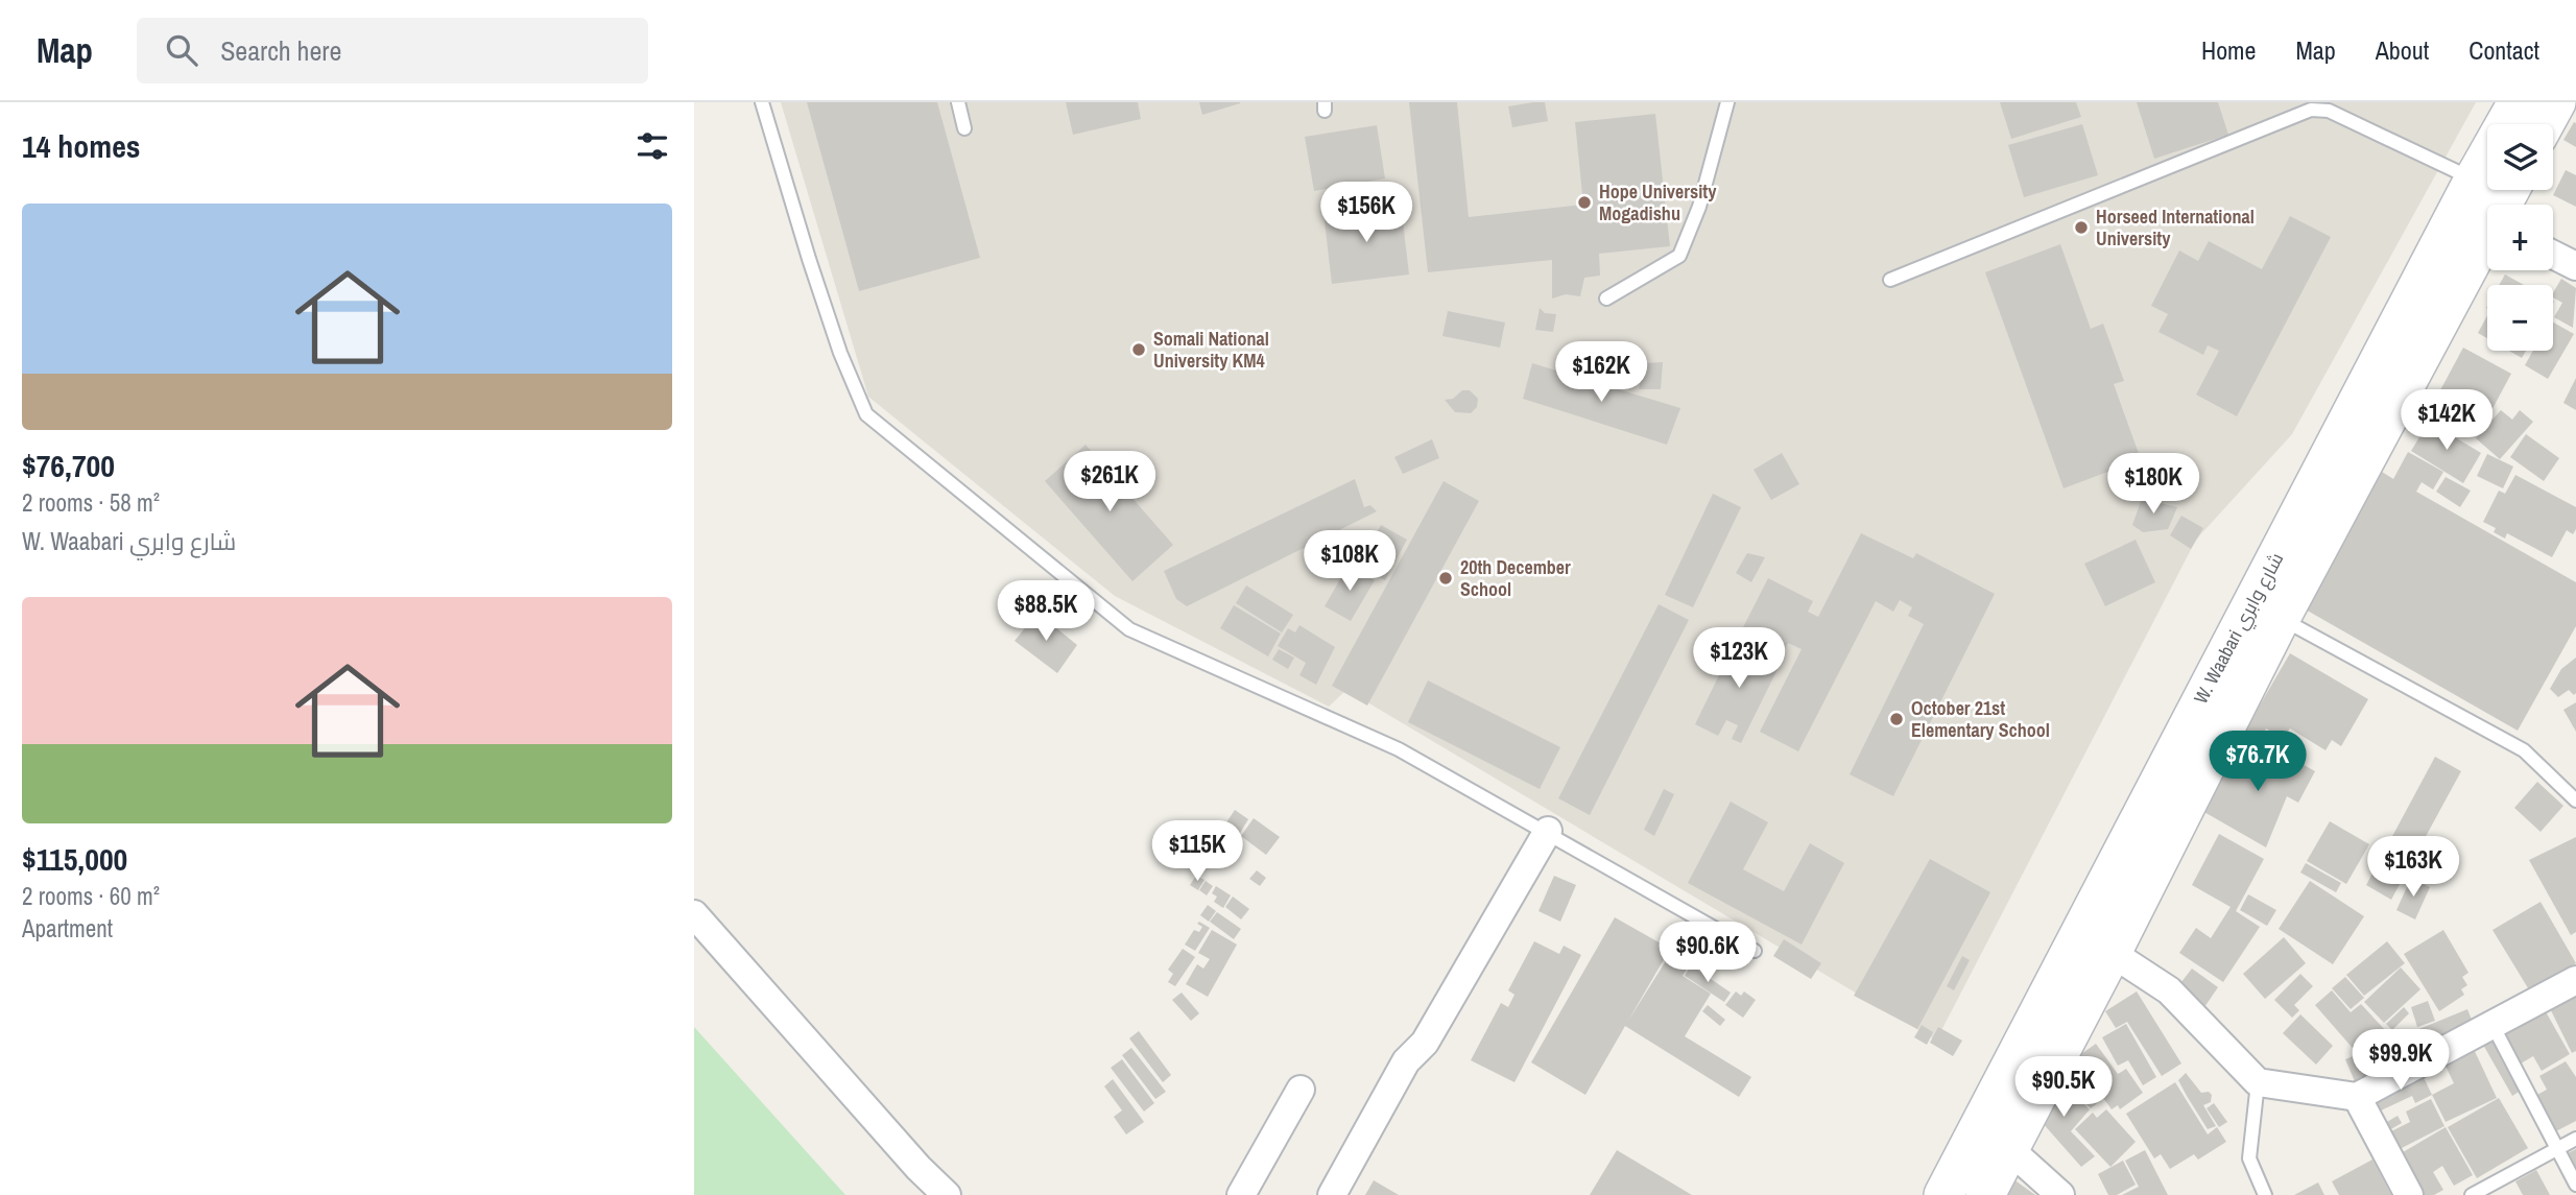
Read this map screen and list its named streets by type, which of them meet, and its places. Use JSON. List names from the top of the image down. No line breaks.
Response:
{"streets":{"main road":["W. Waabari شارع وابري"]},"places":["Hope University Mogadishu","Horseed International University","Somali National University KM4","20th December School","October 21st Elementary School"],"page":{"header":"Map","search":"Search here","nav":["Home","Map","About","Contact"],"heading":"14 homes","map_buttons":["+","−"],"price":["$156K","$162K","$142K","$261K","$180K","$108K","$88.5K","$123K","$76.7K","$115K","$163K","$90.6K","$99.9K","$90.5K"],"list":[{"name":"$76,700","note":"2 rooms · 58 m² · W. Waabari شارع وابري"},{"name":"$115,000","note":"2 rooms · 60 m² · Apartment"}]}}
